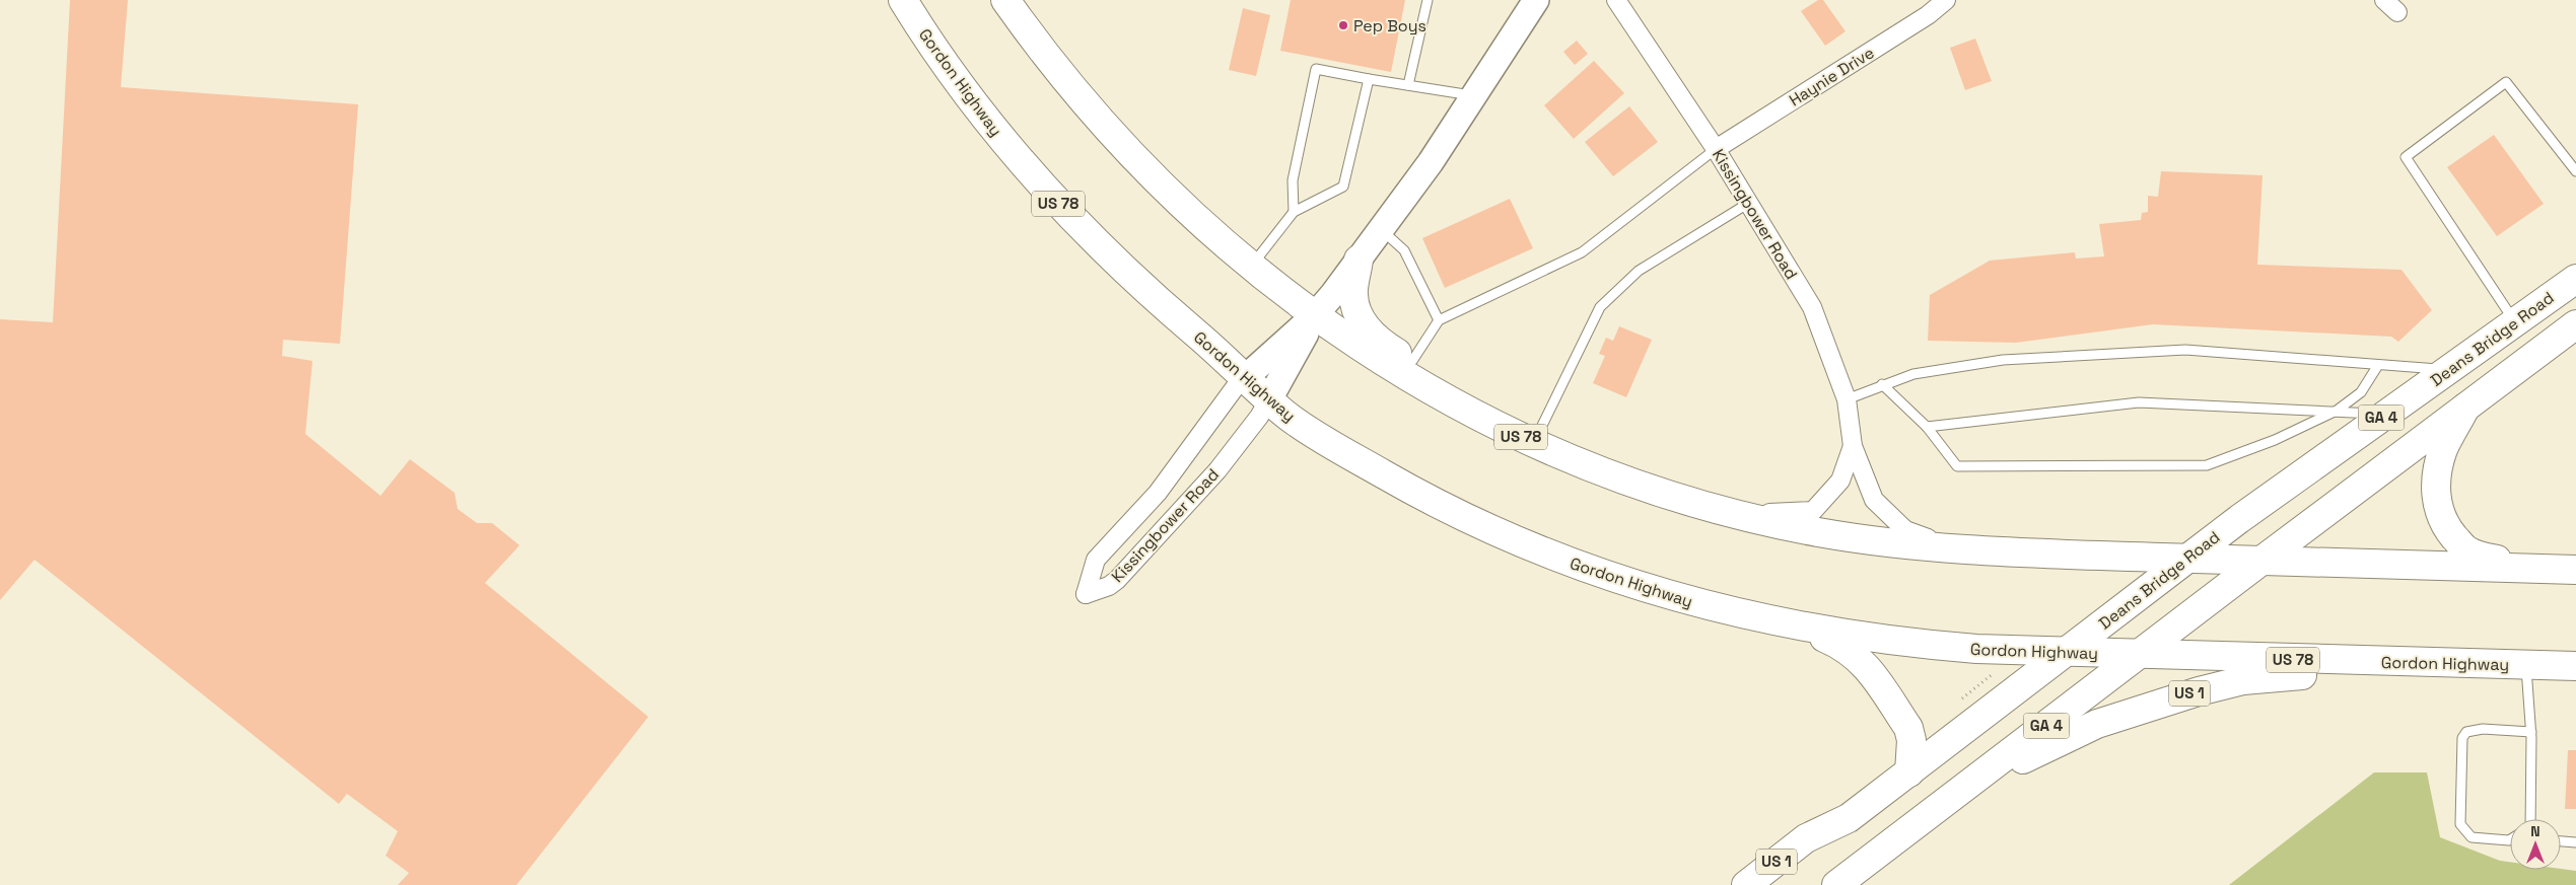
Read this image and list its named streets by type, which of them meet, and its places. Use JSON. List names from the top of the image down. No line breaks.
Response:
{"streets":{"main road":["Gordon Highway","US 78","Deans Bridge Road","GA 4","US 1"],"street":["Haynie Drive","Kissingbower Road"]},"crossings":[["Haynie Drive","Kissingbower Road"],["Gordon Highway","Kissingbower Road"],["Gordon Highway","Deans Bridge Road"],["Gordon Highway","GA 4"],["Gordon Highway","US 1"],["US 78","Kissingbower Road"],["US 78","Deans Bridge Road"],["GA 4","US 1"]],"places":["Pep Boys"],"north":"top"}
